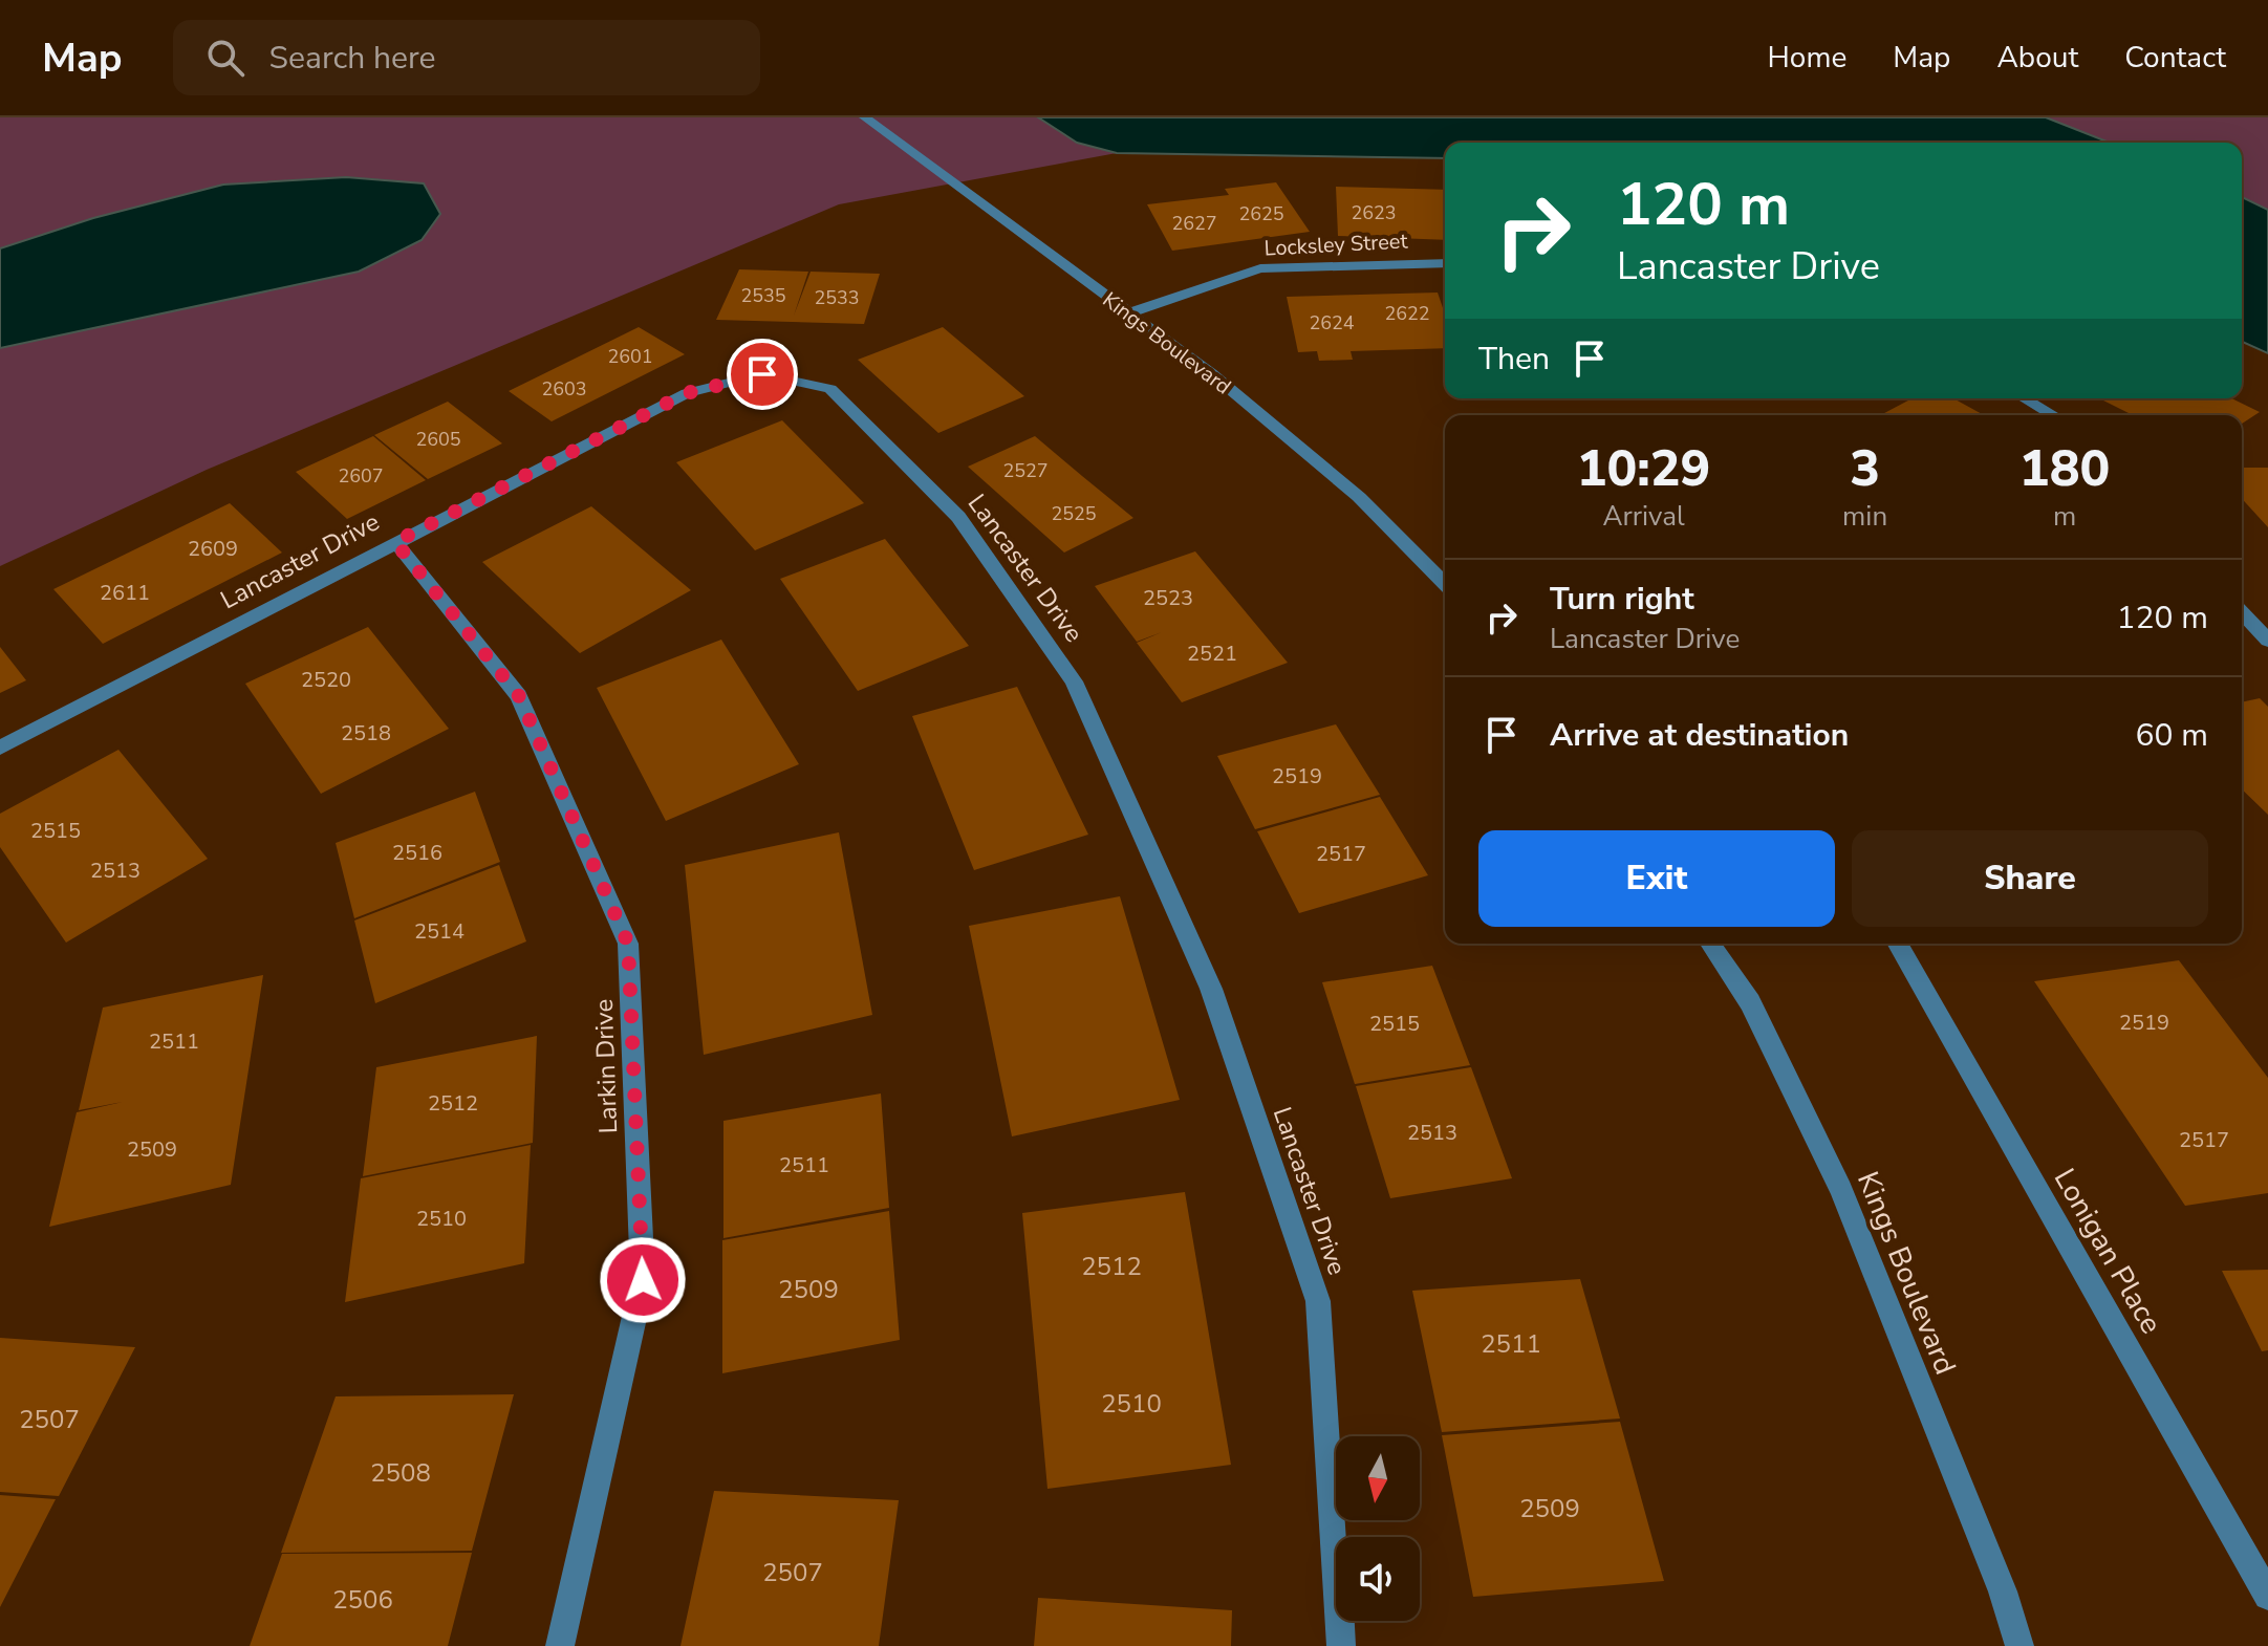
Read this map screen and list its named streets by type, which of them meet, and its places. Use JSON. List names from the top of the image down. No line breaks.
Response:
{"streets":{"street":["Locksley Street","Kings Boulevard","Lancaster Drive","Larkin Drive","Lonigan Place"]},"crossings":[["Locksley Street","Kings Boulevard"],["Lancaster Drive","Larkin Drive"]],"house_numbers":["2623","2625","2627","2535","2533","2622","2624","2601","2603","2605","2527","2607","2525","2609","2611","2523","2521","2520","2518","2519","2515","2516","2517","2513","2514","2519","2515","2511","2512","2513","2517","2509","2511","2510","2512","2509","2511","2510","2507","2508","2509","2507","2506"],"north":"bottom","page":{"header":"Map","search":"Search here","nav":["Home","Map","About","Contact"],"turn":["120 m","Lancaster Drive"],"then":"Then","eta":["10:29","Arrival","3","min","180","m"],"list":[{"name":"Turn right","note":"Lancaster Drive","value":"120 m"},{"name":"Arrive at destination","value":"60 m"}],"buttons":["Exit","Share"]}}
